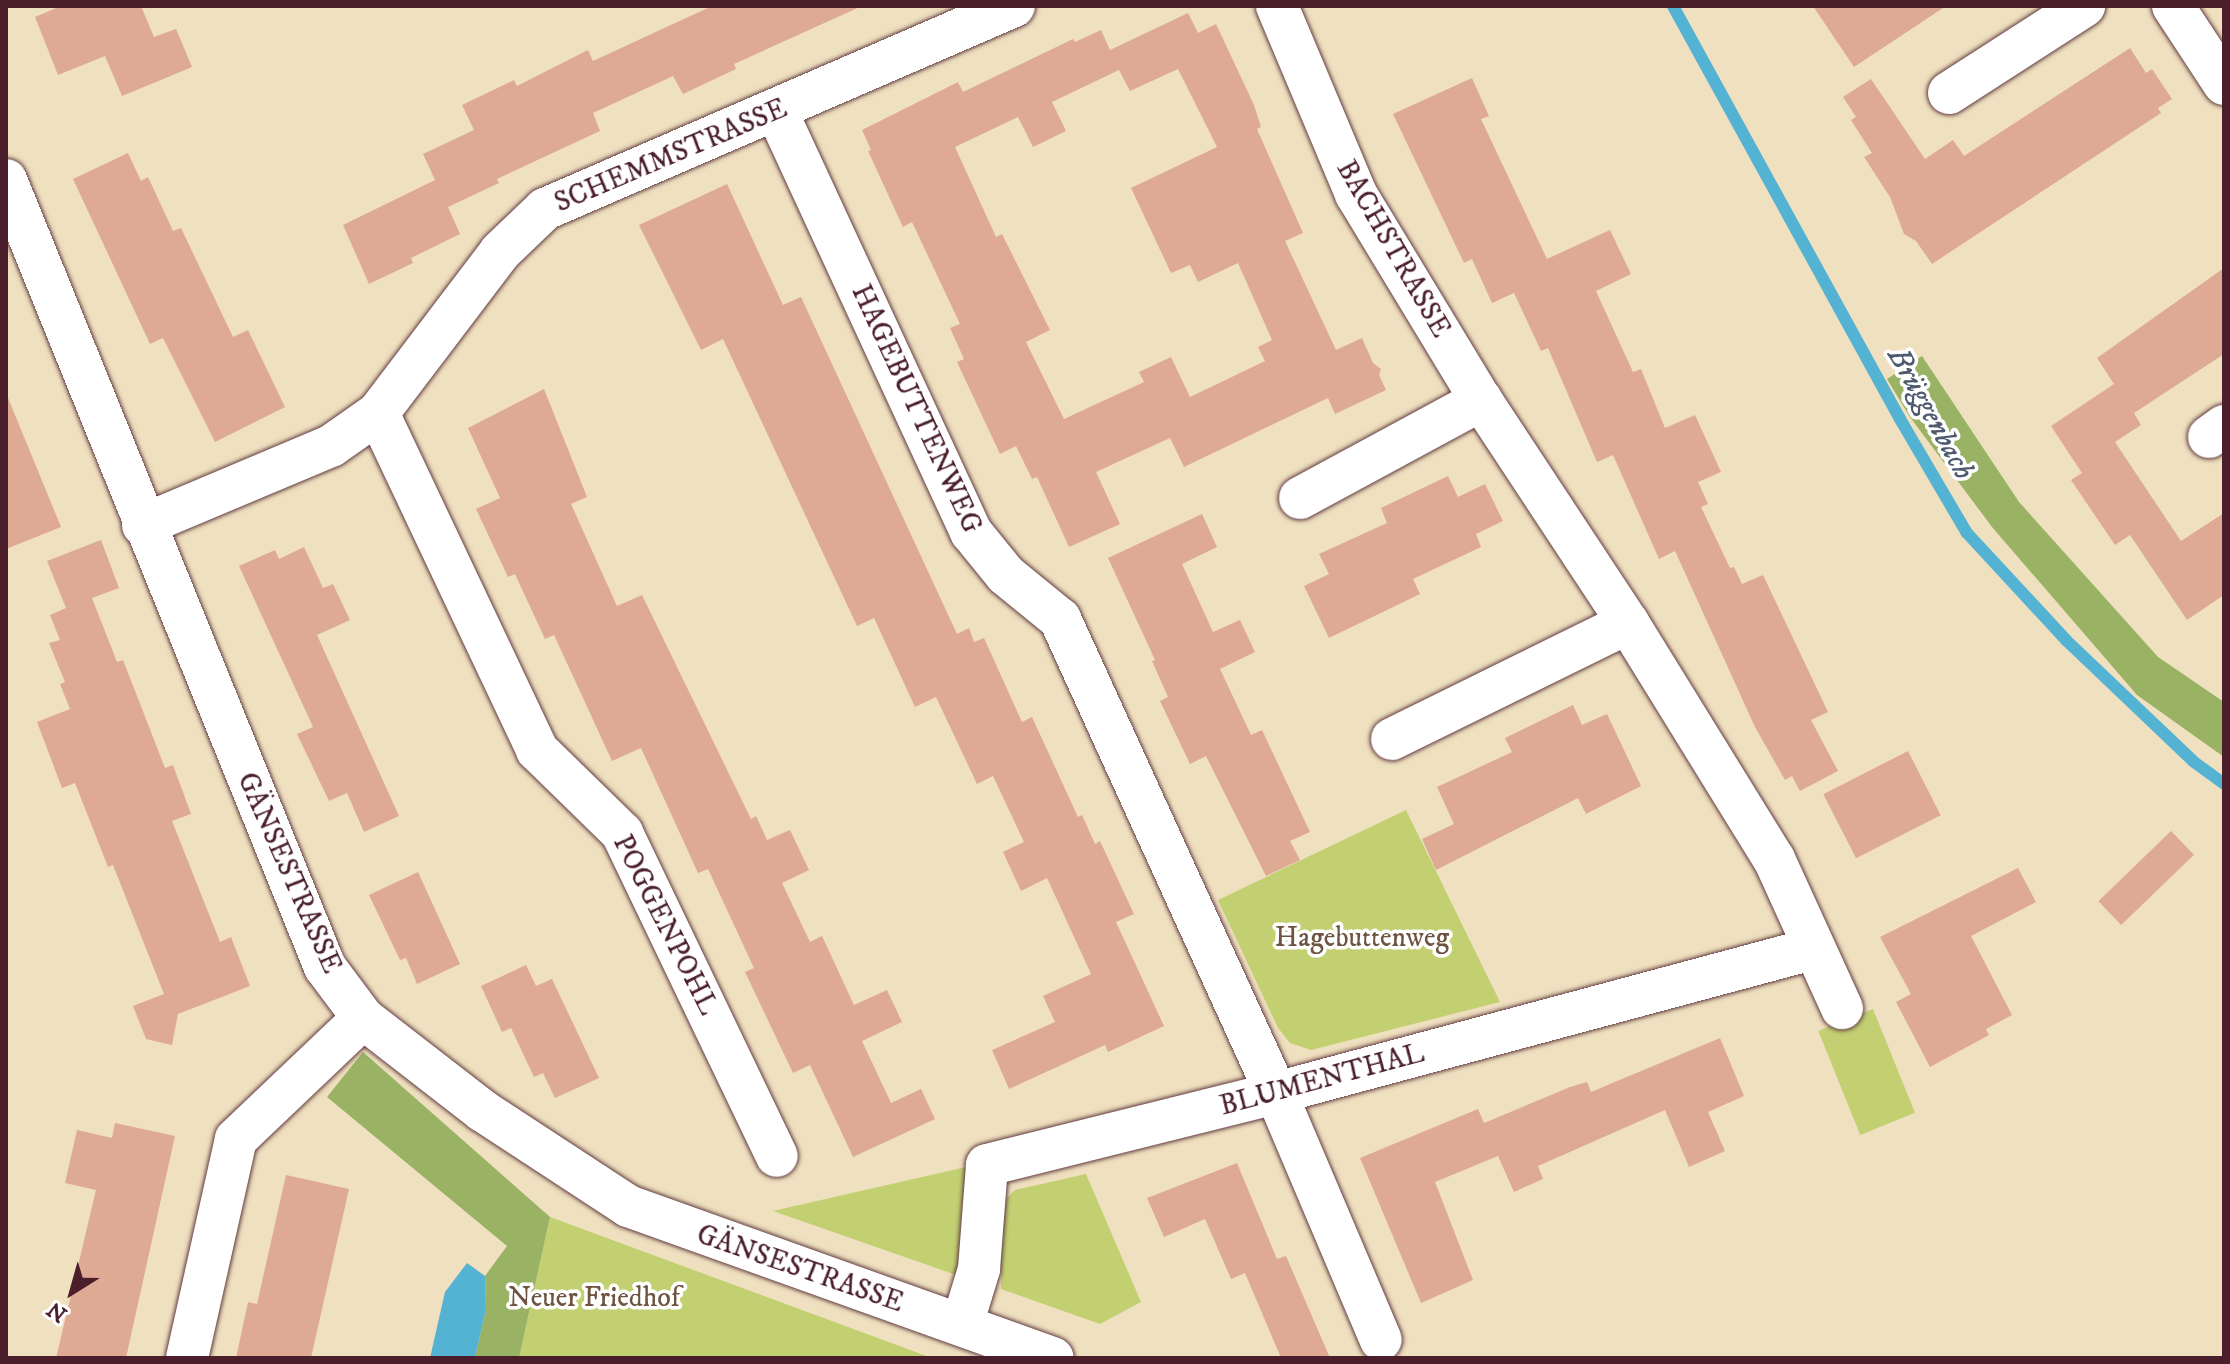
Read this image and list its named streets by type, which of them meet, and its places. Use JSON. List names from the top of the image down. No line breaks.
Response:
{"streets":{"street":["SCHEMMSTRASSE","BACHSTRASSE","HAGEBUTTENWEG","GÄNSESTRASSE","POGGENPOHL","BLUMENTHAL"]},"crossings":[["SCHEMMSTRASSE","HAGEBUTTENWEG"],["SCHEMMSTRASSE","GÄNSESTRASSE"],["SCHEMMSTRASSE","POGGENPOHL"],["BACHSTRASSE","BLUMENTHAL"],["HAGEBUTTENWEG","BLUMENTHAL"],["GÄNSESTRASSE","BLUMENTHAL"]],"water":["Brüggenbach"],"parks":["Hagebuttenweg","Neuer Friedhof"],"north":"bottom left"}
